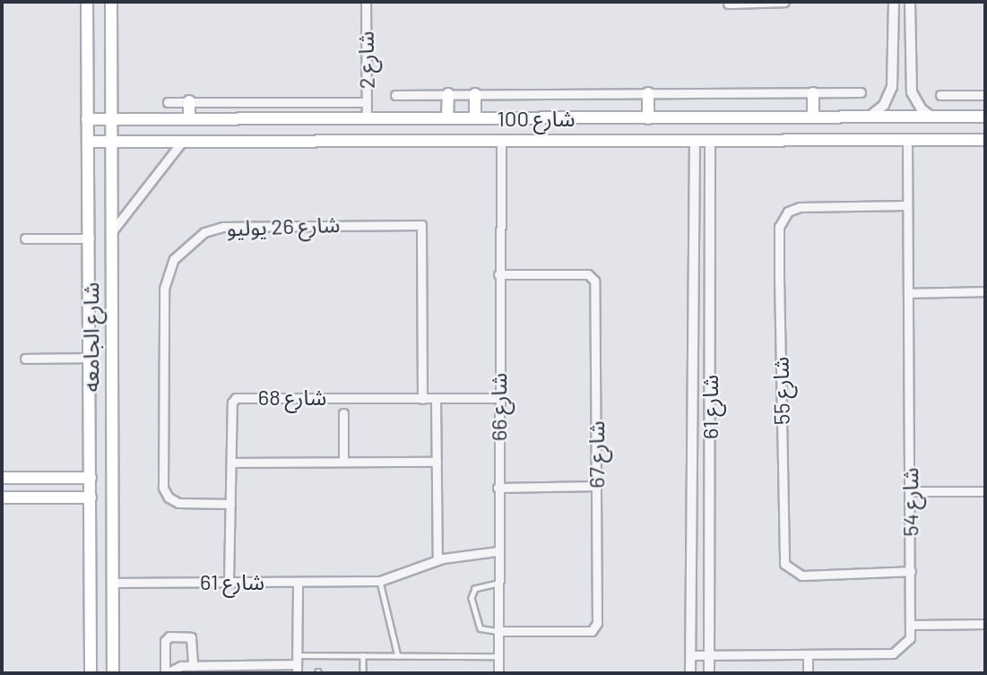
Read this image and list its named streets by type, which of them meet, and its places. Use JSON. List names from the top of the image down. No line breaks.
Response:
{"streets":{"main road":["شارع 100","شارع الجامعه"],"street":["شارع 2","شارع 26 يوليو","شارع 55","شارع 68","شارع 66","شارع 61","شارع 67","شارع 54"]},"crossings":[["شارع 2","شارع 100"],["شارع 100","شارع الجامعه"],["شارع 100","شارع 66"],["شارع 100","شارع 61"],["شارع 100","شارع 54"],["شارع 26 يوليو","شارع 68"],["شارع الجامعه","شارع 61"],["شارع 55","شارع 54"],["شارع 68","شارع 66"],["شارع 68","شارع 61"],["شارع 66","شارع 61"],["شارع 66","شارع 67"],["شارع 61","شارع 54"]]}
